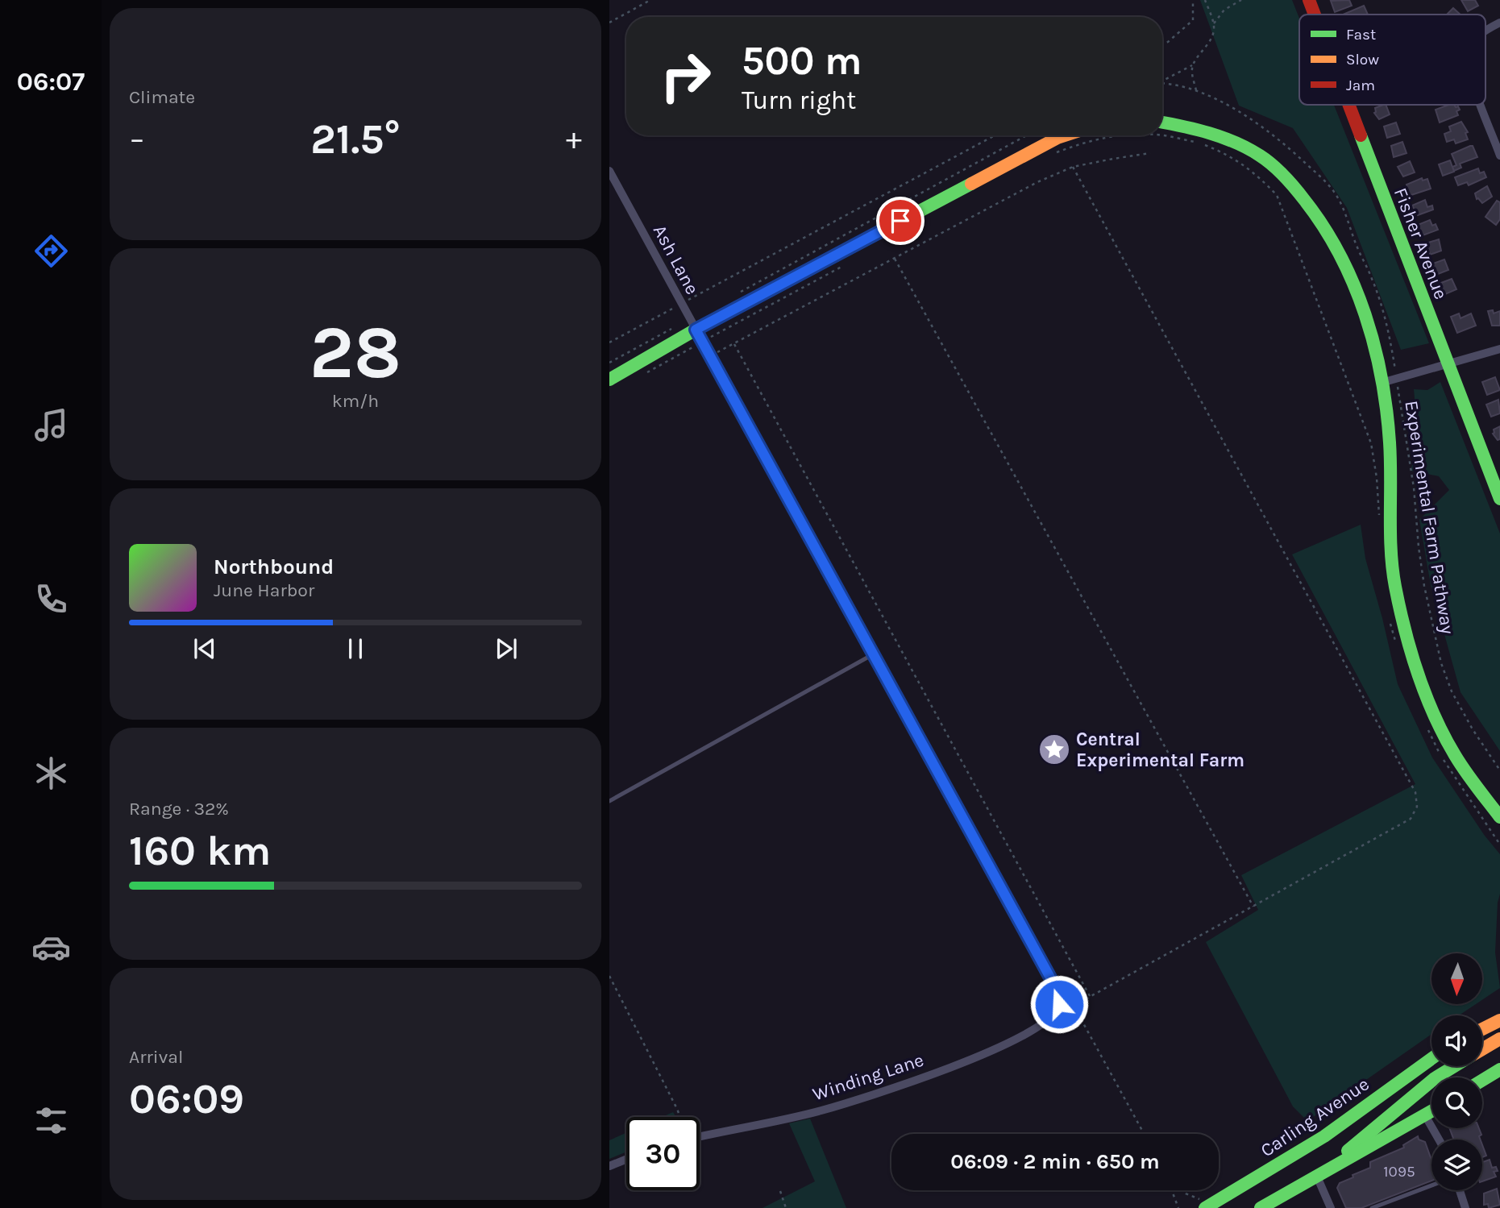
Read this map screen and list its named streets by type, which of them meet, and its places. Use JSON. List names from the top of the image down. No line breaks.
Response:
{"streets":{"street":["Fisher Avenue","Ash Lane","Winding Lane","Carling Avenue"],"path":["Experimental Farm Pathway"]},"crossings":[["Ash Lane","Winding Lane"]],"places":{"place":["Central Experimental Farm"]},"house_numbers":["1095"],"legend":["Fast","Slow","Jam"],"north":"bottom","page":{"tabs":"06:07","tile":["Climate",["28","km/h"],["Range · 32%","160 km"],["Arrival","06:09"]],"turn":["500 m","Turn right"],"heat":["−","21.5°","+"],"song":["Northbound","June Harbor"],"limit":"30","trip":"06:09 · 2 min · 650 m"}}
